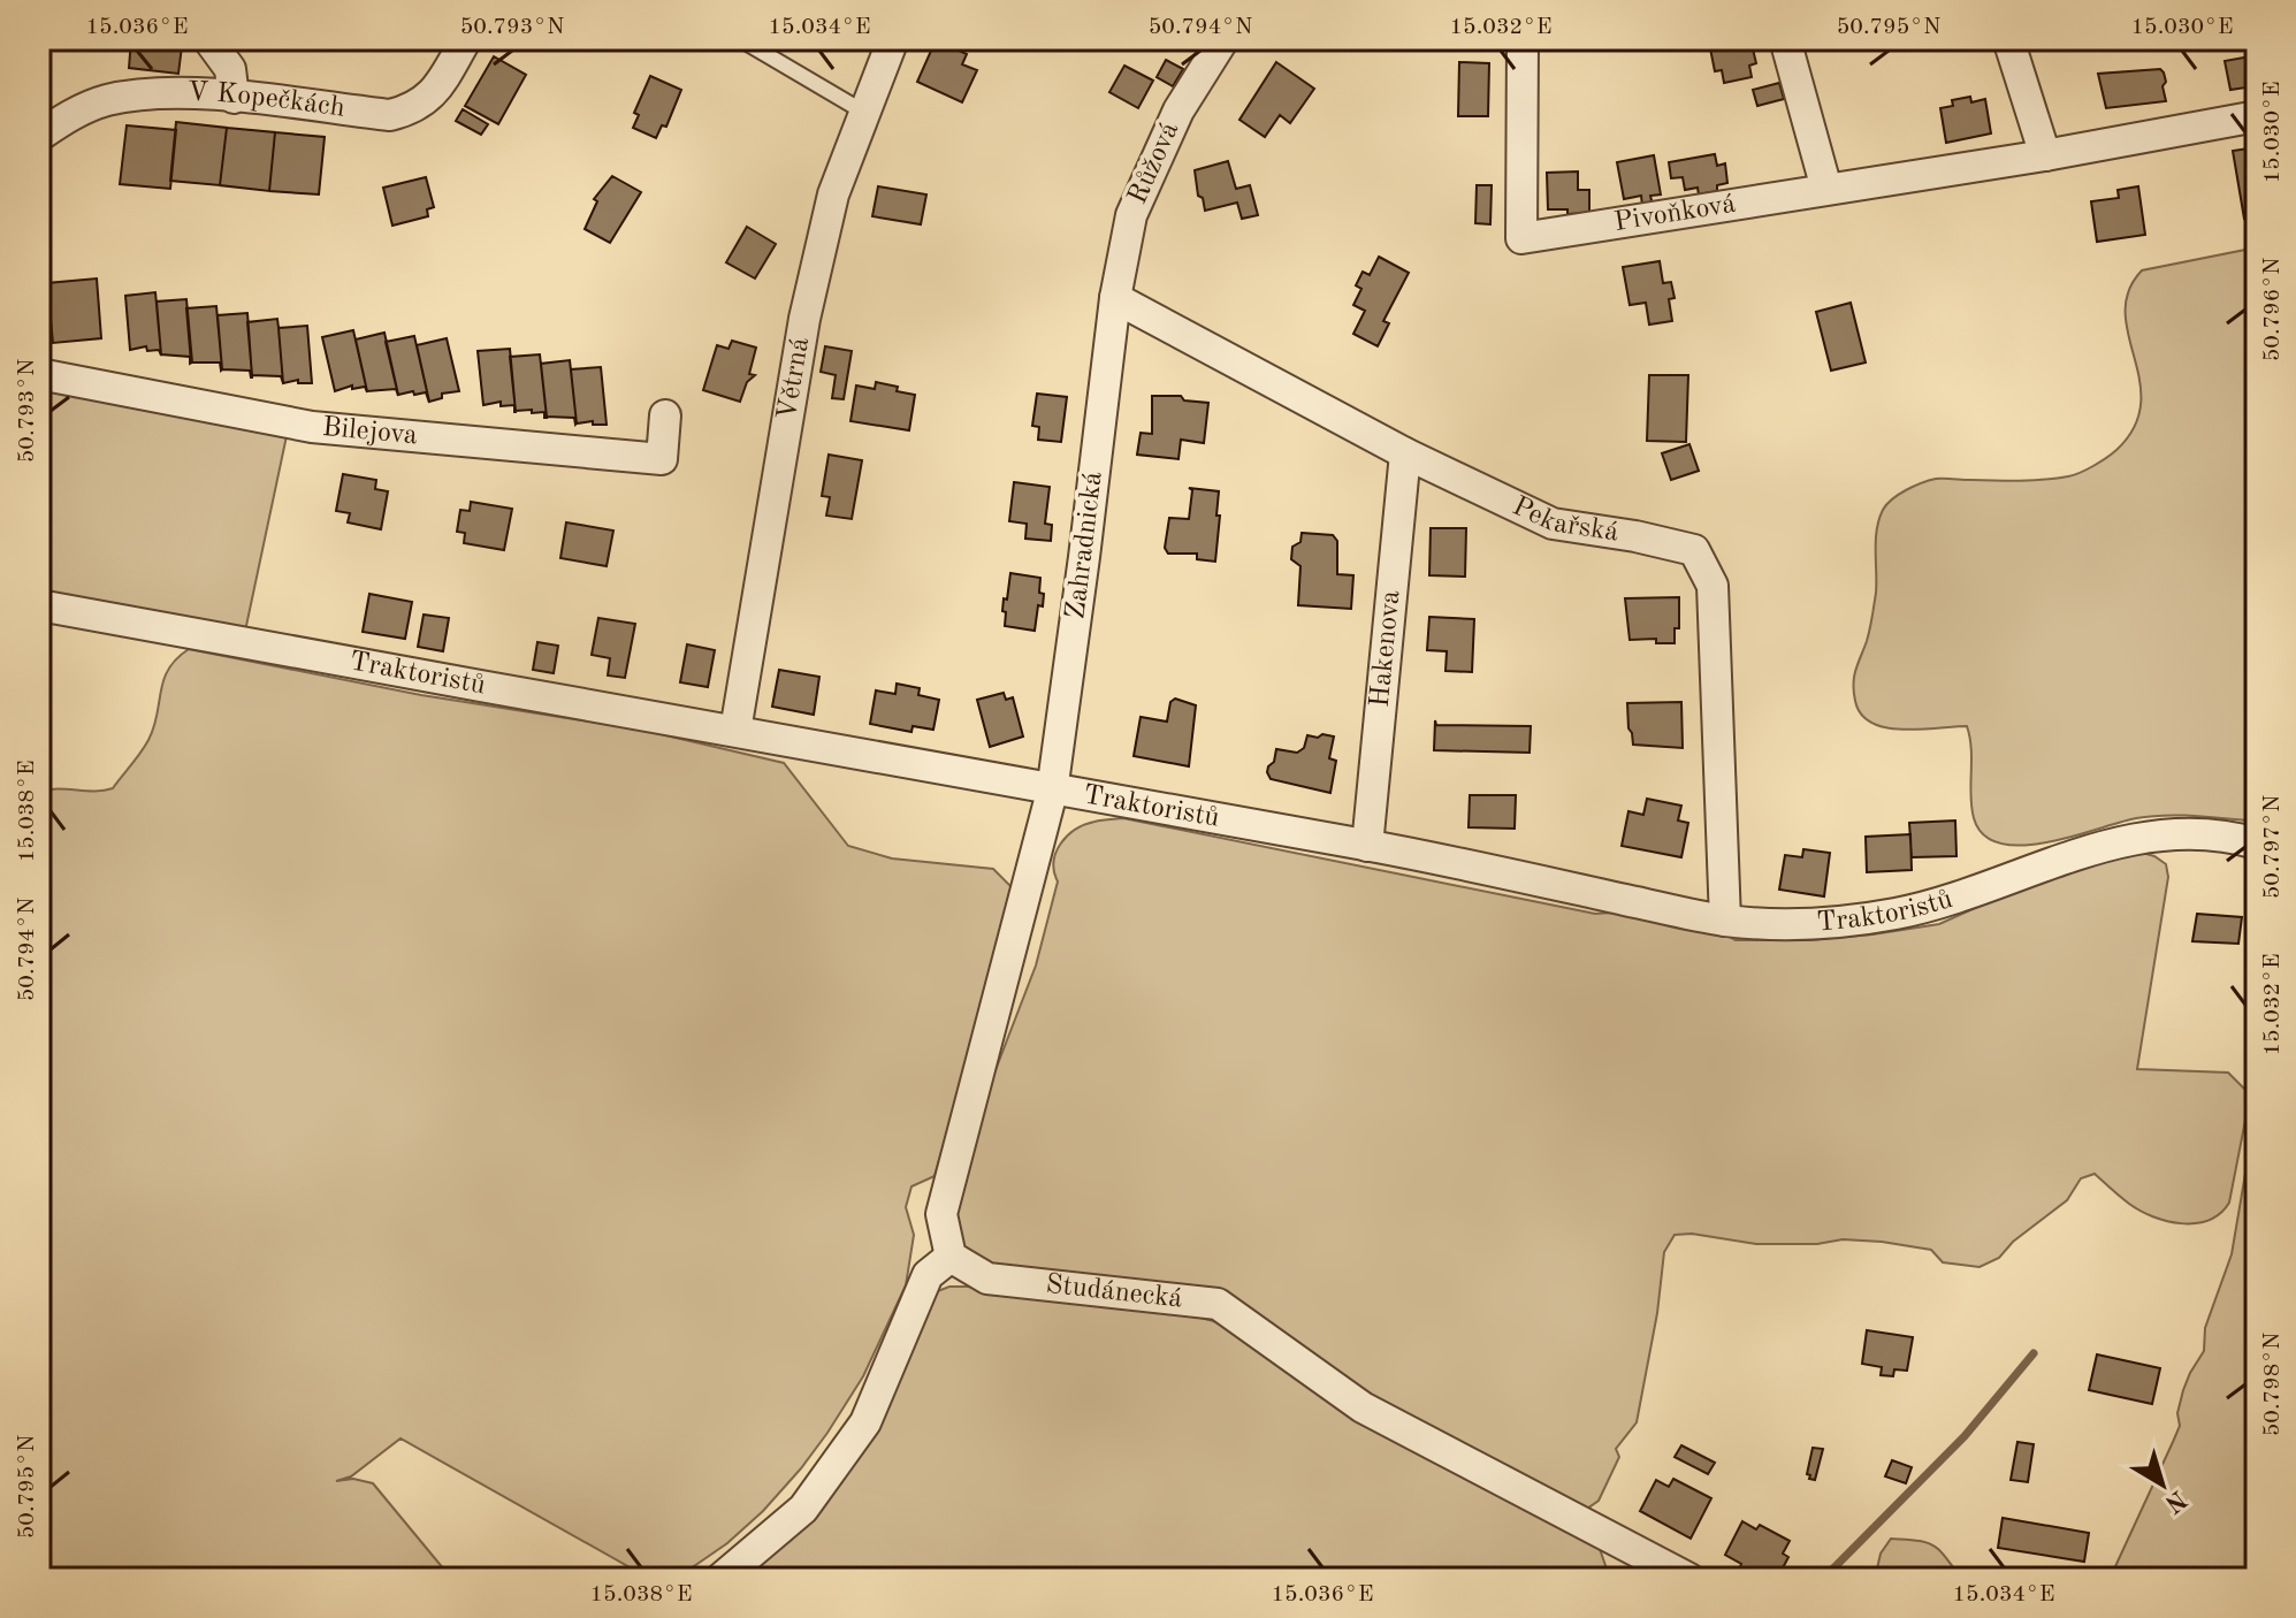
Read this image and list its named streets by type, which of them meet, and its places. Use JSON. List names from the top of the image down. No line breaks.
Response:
{"streets":{"street":["V Kopečkách","Růžová","Pivoňková","Větrná","Bilejova","Pekařská","Zahradnická","Hakenova","Traktoristů","Studánecká"]},"crossings":[["Růžová","Pekařská"],["Růžová","Zahradnická"],["Větrná","Traktoristů"],["Pekařská","Zahradnická"],["Pekařská","Hakenova"],["Pekařská","Traktoristů"],["Zahradnická","Traktoristů"],["Hakenova","Traktoristů"]],"north":"bottom right","coordinates":["15.036°E","50.793°N","15.034°E","50.794°N","15.032°E","50.795°N","15.030°E","50.796°N","15.038°E","50.797°N","50.798°N"]}
